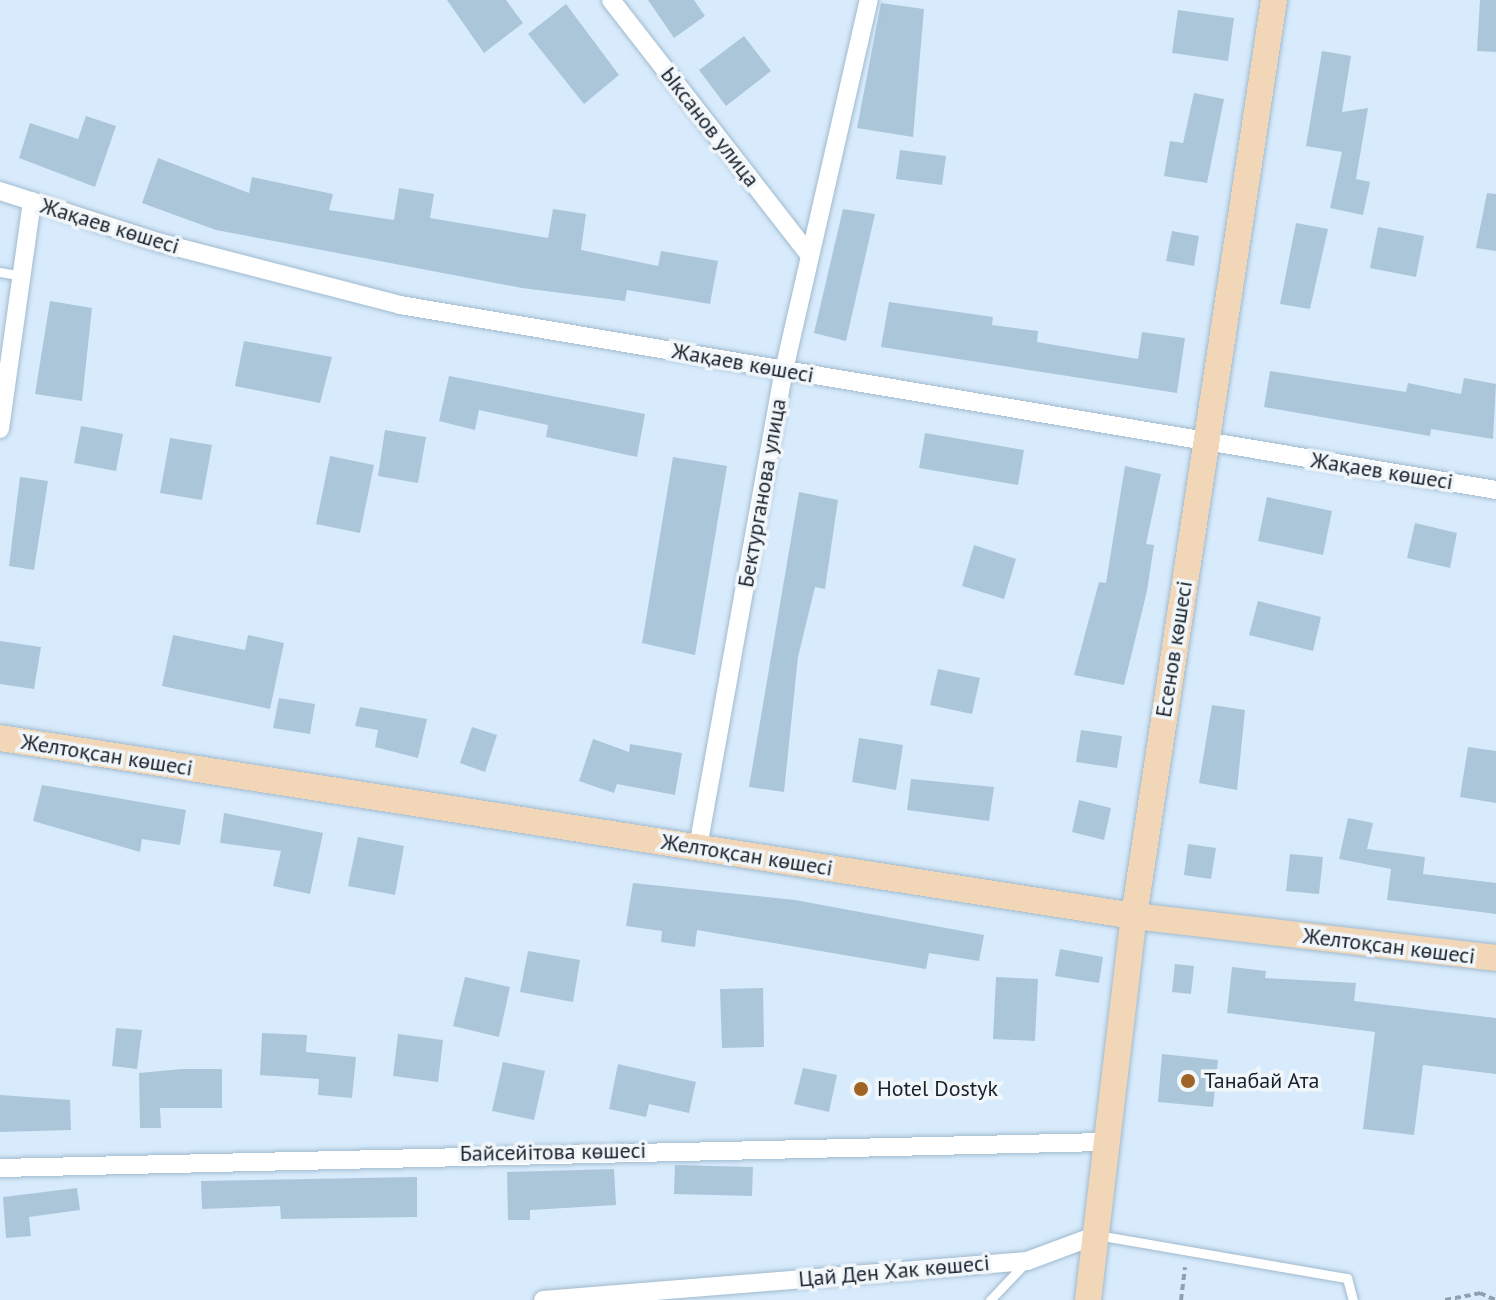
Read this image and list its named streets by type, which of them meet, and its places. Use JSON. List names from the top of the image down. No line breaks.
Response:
{"streets":{"street":["Ыксанов улица","Жақаев көшесі","Бектурганова улица","Есенов көшесі","Желтоқсан көшесі","Байсейітова көшесі","Цай Ден Хак көшесі"]},"crossings":[["Ыксанов улица","Бектурганова улица"],["Жақаев көшесі","Бектурганова улица"],["Жақаев көшесі","Есенов көшесі"],["Бектурганова улица","Желтоқсан көшесі"],["Есенов көшесі","Желтоқсан көшесі"],["Есенов көшесі","Байсейітова көшесі"],["Есенов көшесі","Цай Ден Хак көшесі"]],"places":["Танабай Ата","Hotel Dostyk"]}
